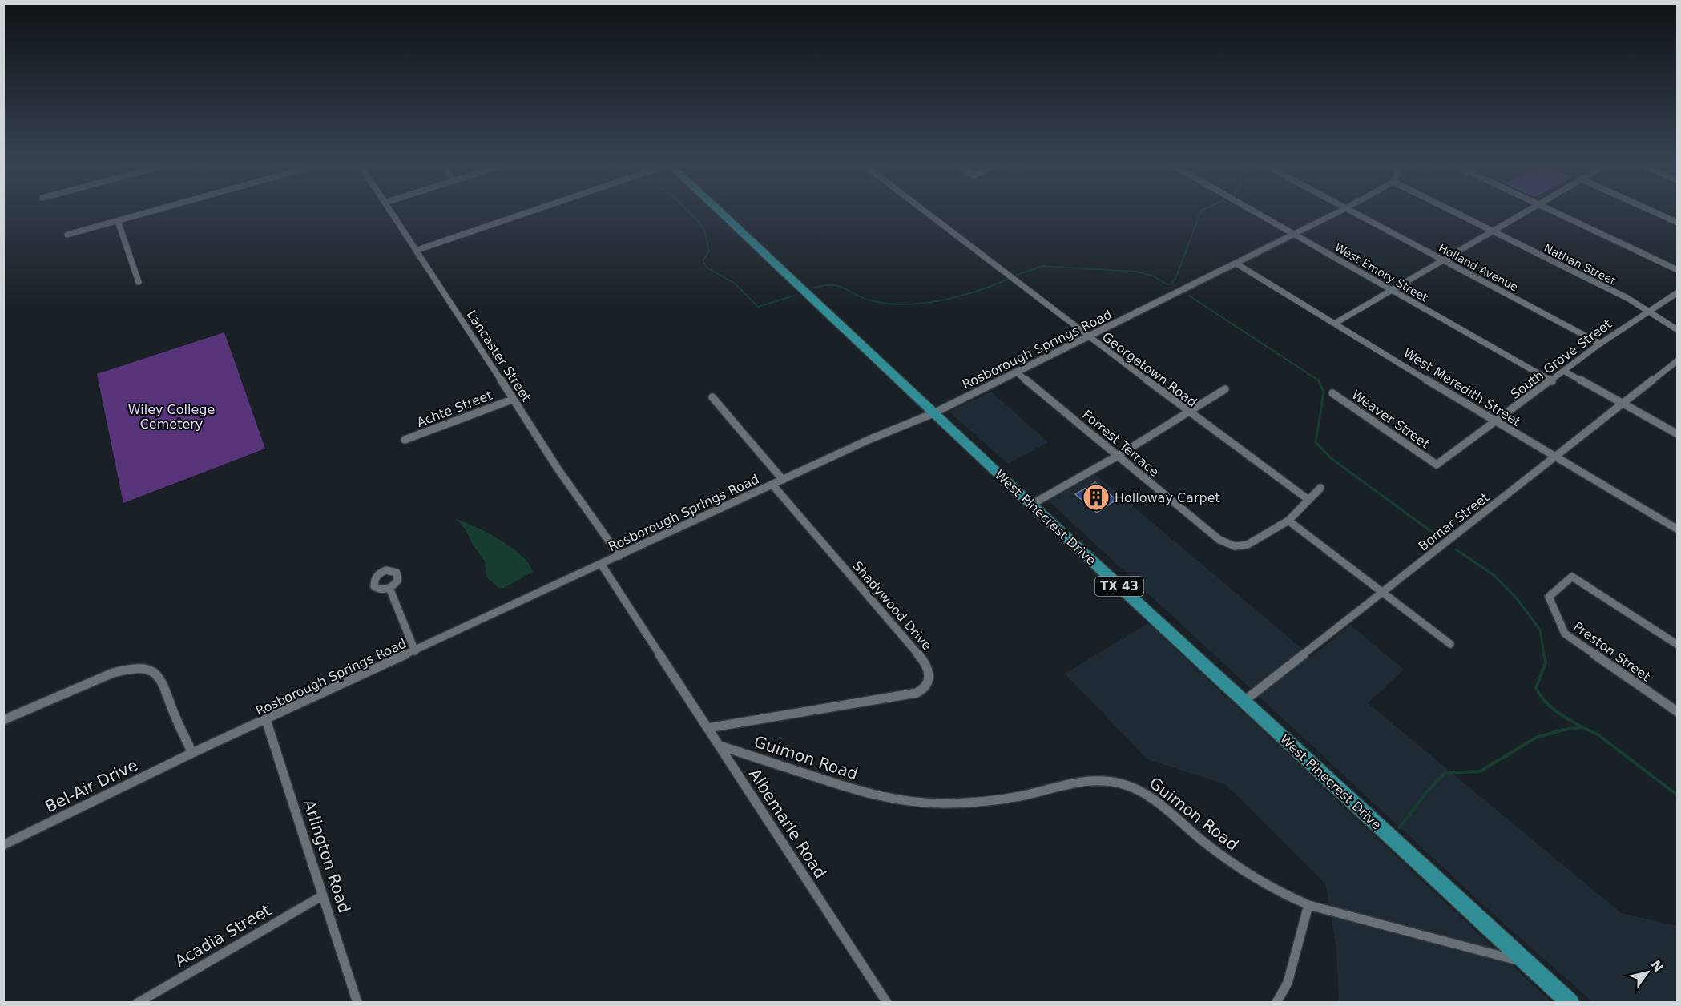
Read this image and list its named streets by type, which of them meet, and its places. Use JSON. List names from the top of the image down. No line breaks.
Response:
{"streets":{"main road":["West Pinecrest Drive","TX 43"],"street":["Nathan Street","Holland Avenue","West Emory Street","Rosborough Springs Road","Lancaster Street","South Grove Street","Georgetown Road","West Meredith Street","Achte Street","Weaver Street","Forrest Terrace","Bomar Street","Shadywood Drive","Preston Street","Guimon Road","Bel-Air Drive","Albemarle Road","Arlington Road","Acadia Street"]},"crossings":[["Nathan Street","South Grove Street"],["Holland Avenue","South Grove Street"],["West Emory Street","Rosborough Springs Road"],["West Emory Street","South Grove Street"],["Rosborough Springs Road","Lancaster Street"],["Rosborough Springs Road","Georgetown Road"],["Rosborough Springs Road","West Meredith Street"],["Rosborough Springs Road","Forrest Terrace"],["Rosborough Springs Road","West Pinecrest Drive"],["Rosborough Springs Road","Shadywood Drive"],["Rosborough Springs Road","Bel-Air Drive"],["Rosborough Springs Road","Albemarle Road"],["Rosborough Springs Road","Arlington Road"],["Lancaster Street","Achte Street"],["South Grove Street","West Meredith Street"],["South Grove Street","Weaver Street"],["West Meredith Street","Bomar Street"],["West Pinecrest Drive","Bomar Street"],["West Pinecrest Drive","Guimon Road"],["Shadywood Drive","Albemarle Road"],["Guimon Road","Albemarle Road"],["Arlington Road","Acadia Street"]],"parks":["Wiley College Cemetery"],"places":{"building":["Holloway Carpet"]},"north":"top right"}
